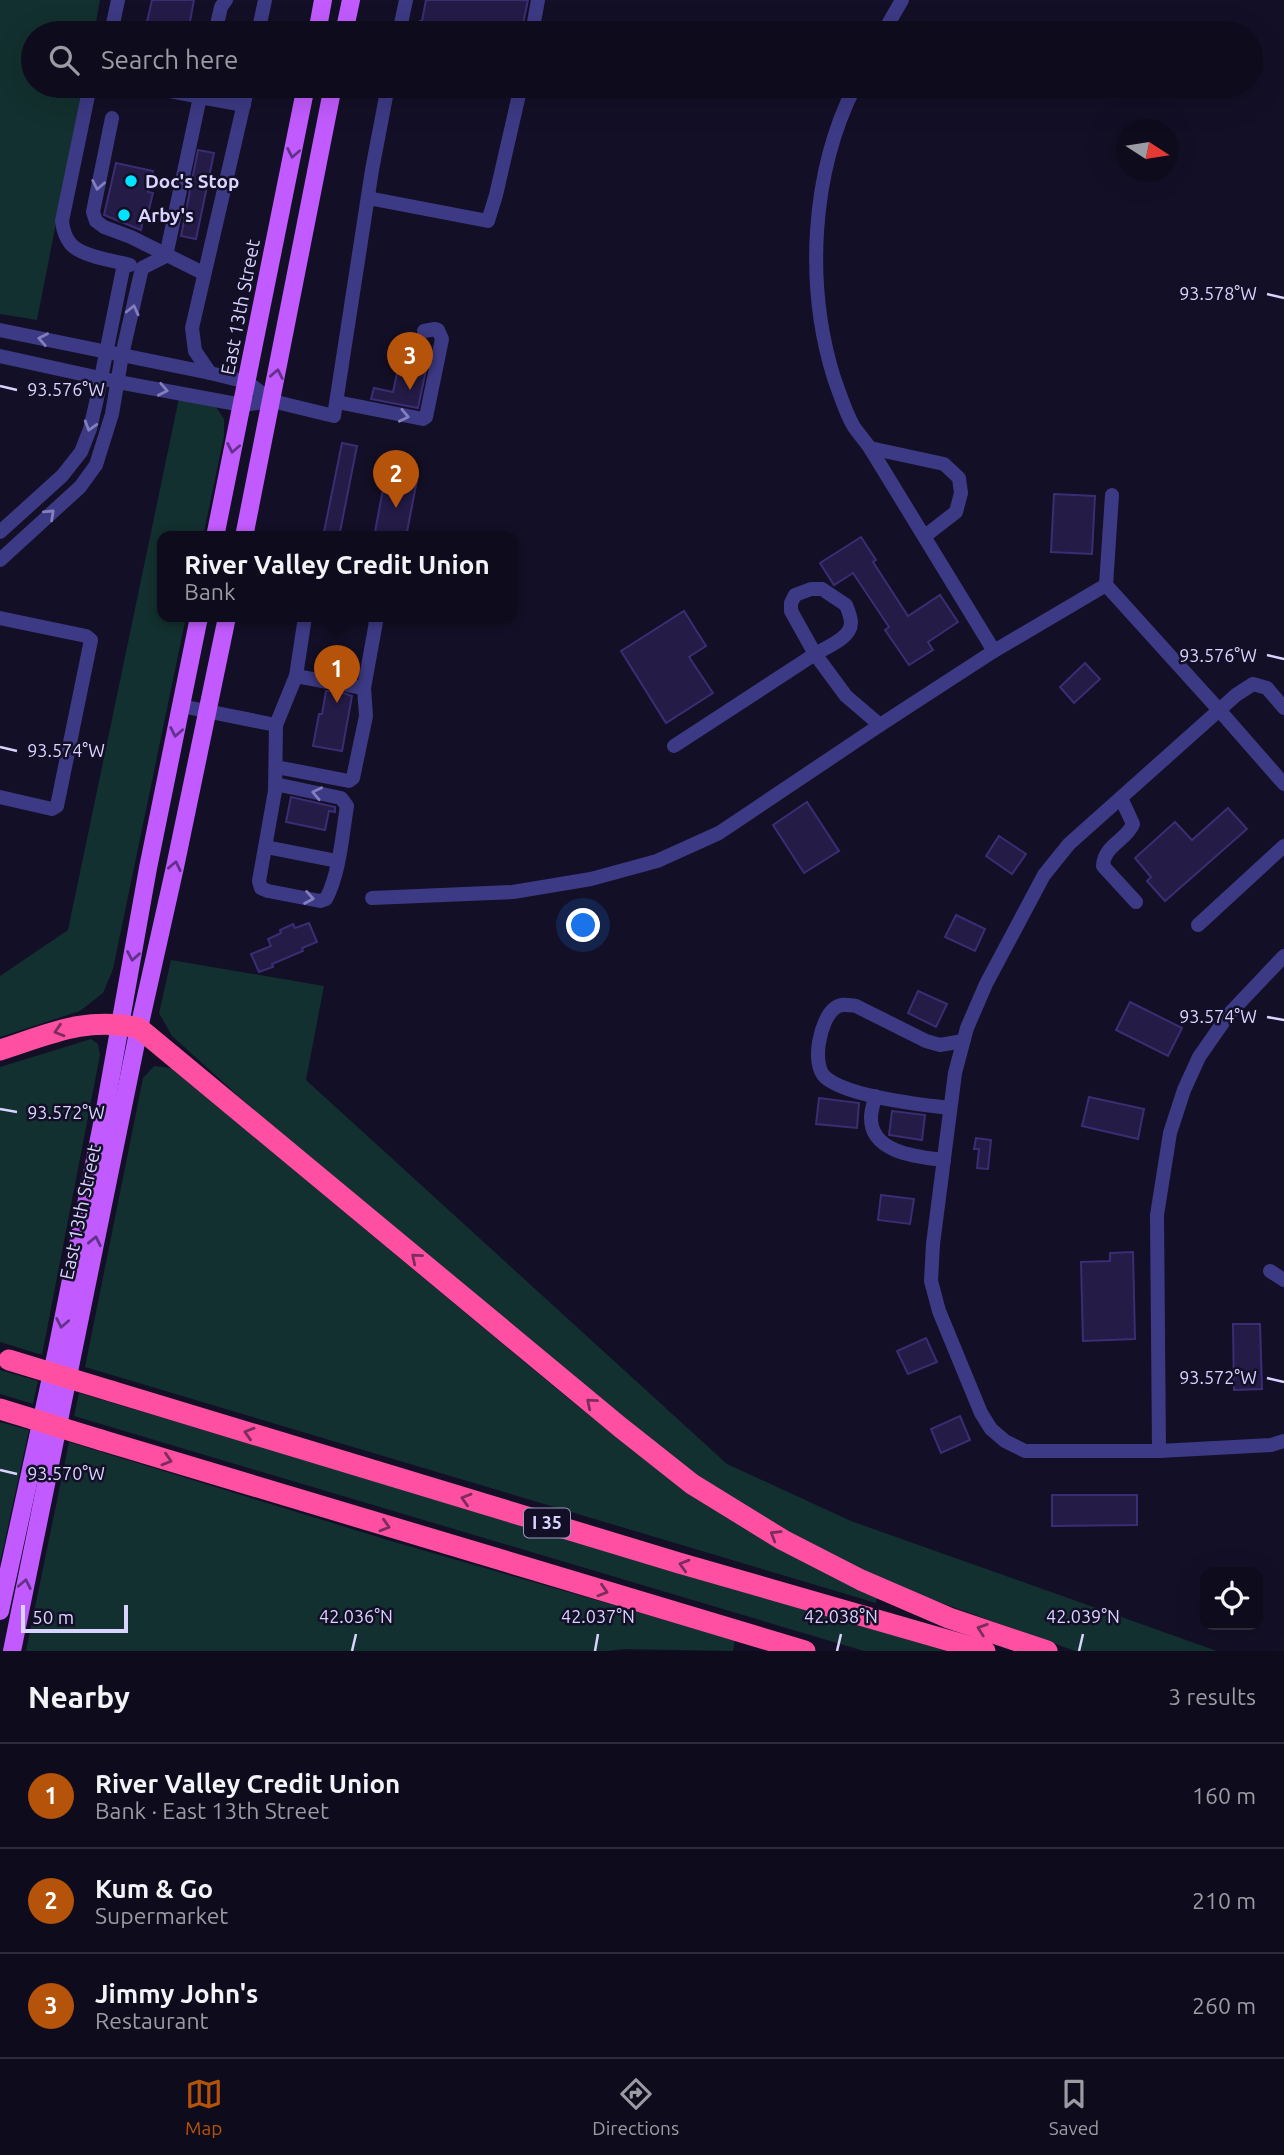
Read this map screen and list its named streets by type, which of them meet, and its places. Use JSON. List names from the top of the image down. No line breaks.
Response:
{"streets":{"highway":["I 35"],"main road":["East 13th Street"]},"places":["Doc's Stop","Arby's"],"scale_bar":"50 m","north":"right","page":{"search":"Search here","pins":["3","2","1"],"popup":["River Valley Credit Union","Bank"],"scale":"50 m","heading":["Nearby","3 results"],"list":[{"mark":"1","name":"River Valley Credit Union","note":"Bank · East 13th Street","value":"160 m"},{"mark":"2","name":"Kum & Go","note":"Supermarket","value":"210 m"},{"mark":"3","name":"Jimmy John's","note":"Restaurant","value":"260 m"}],"nav":["Map","Directions","Saved"]},"coordinates":["93.578°W","93.576°W","93.574°W","93.572°W","93.570°W","42.036°N","42.037°N","42.038°N","42.039°N"]}
